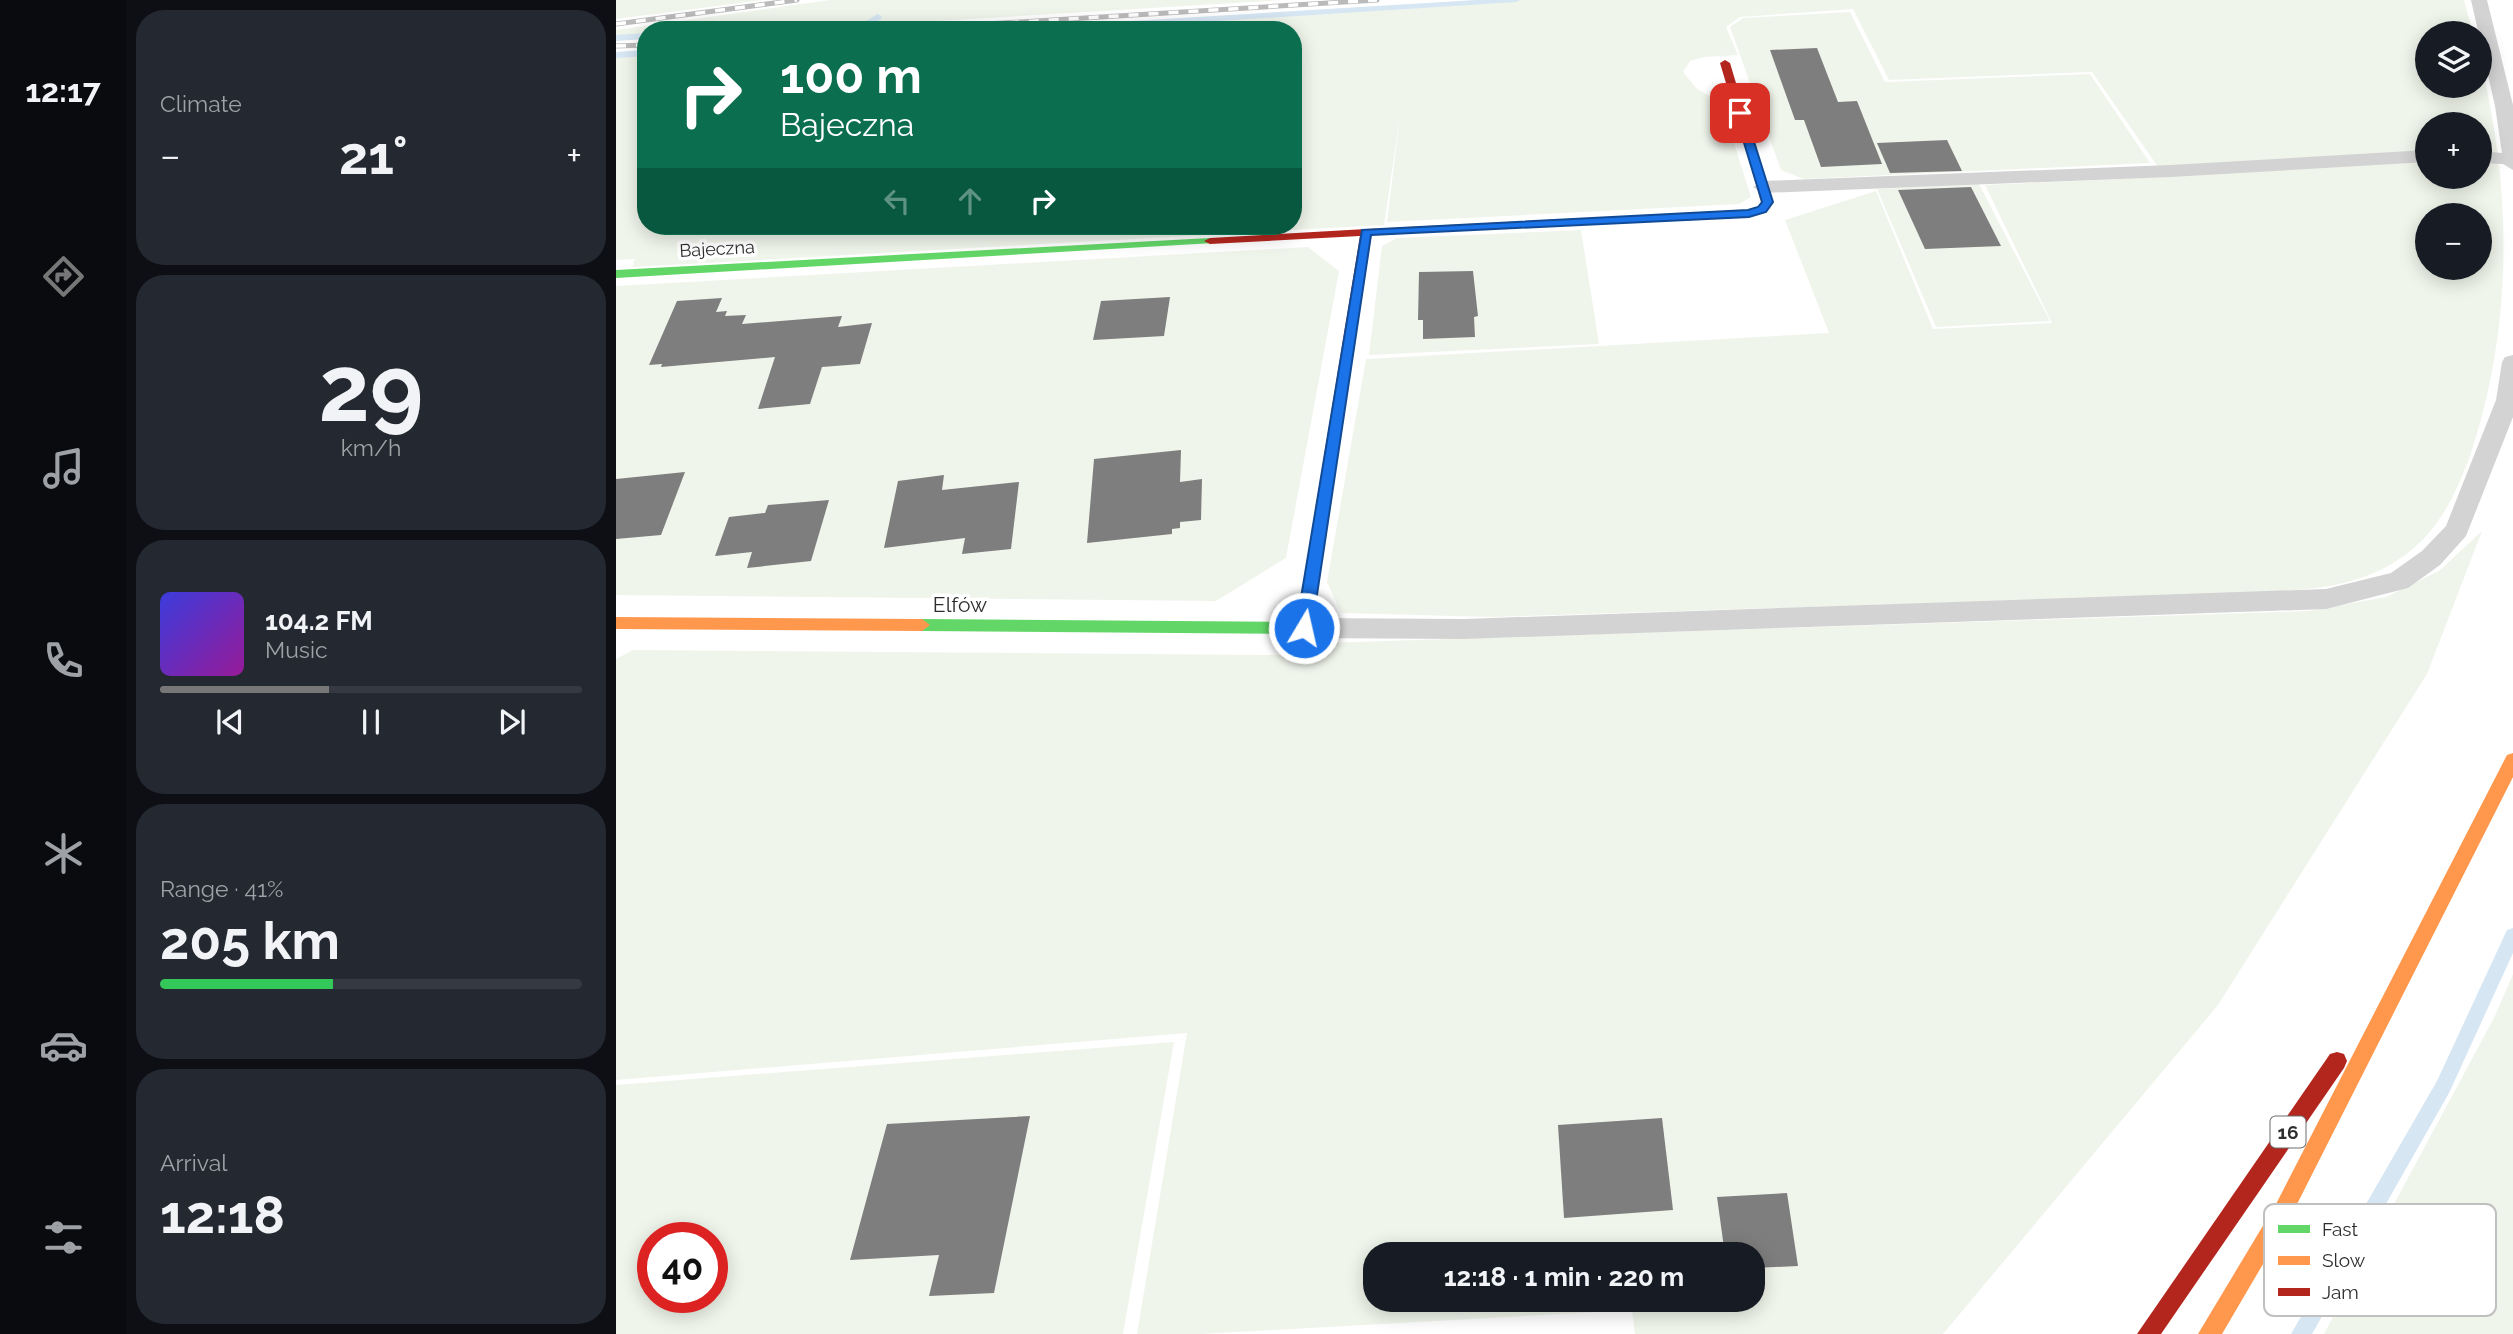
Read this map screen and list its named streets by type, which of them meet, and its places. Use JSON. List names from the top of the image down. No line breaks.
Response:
{"streets":{"street":["Bajeczna","Elfów","16"]},"legend":["Fast","Slow","Jam"],"page":{"tabs":"12:17","tile":["Climate",["29","km/h"],["Range · 41%","205 km"],["Arrival","12:18"]],"map_buttons":["+","−"],"turn":["100 m","Bajeczna"],"heat":["−","21°","+"],"song":["104.2 FM","Music"],"limit":"40","trip":"12:18 · 1 min · 220 m"}}
